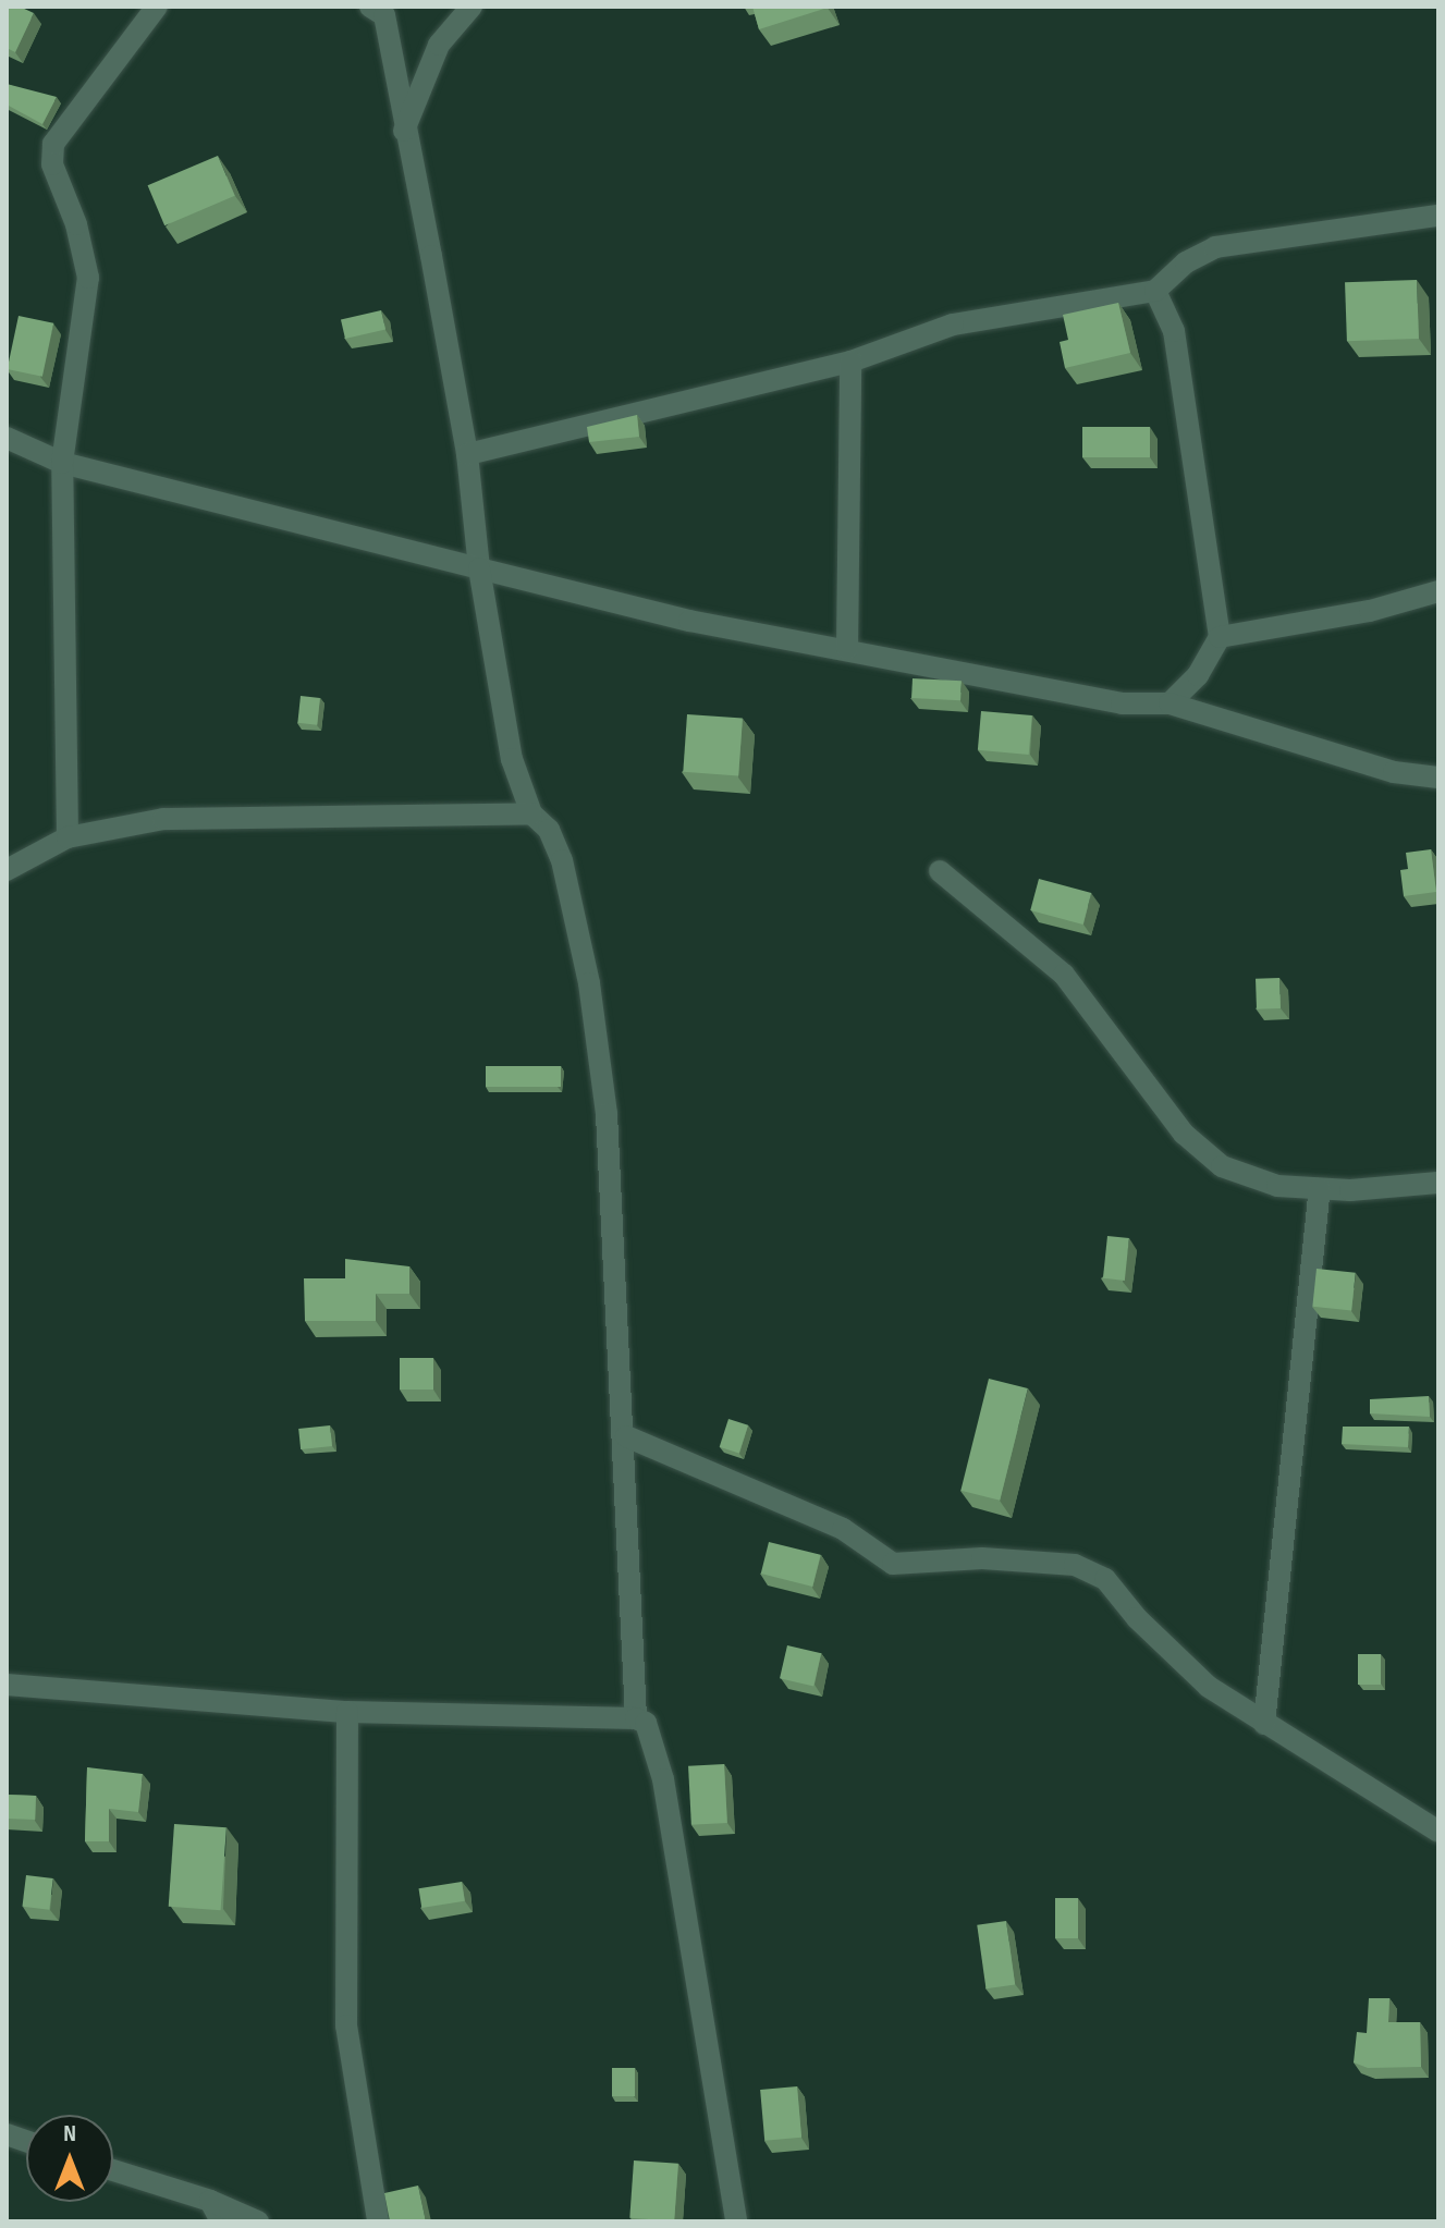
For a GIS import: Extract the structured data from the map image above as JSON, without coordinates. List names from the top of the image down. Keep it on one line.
{"north":"top"}
